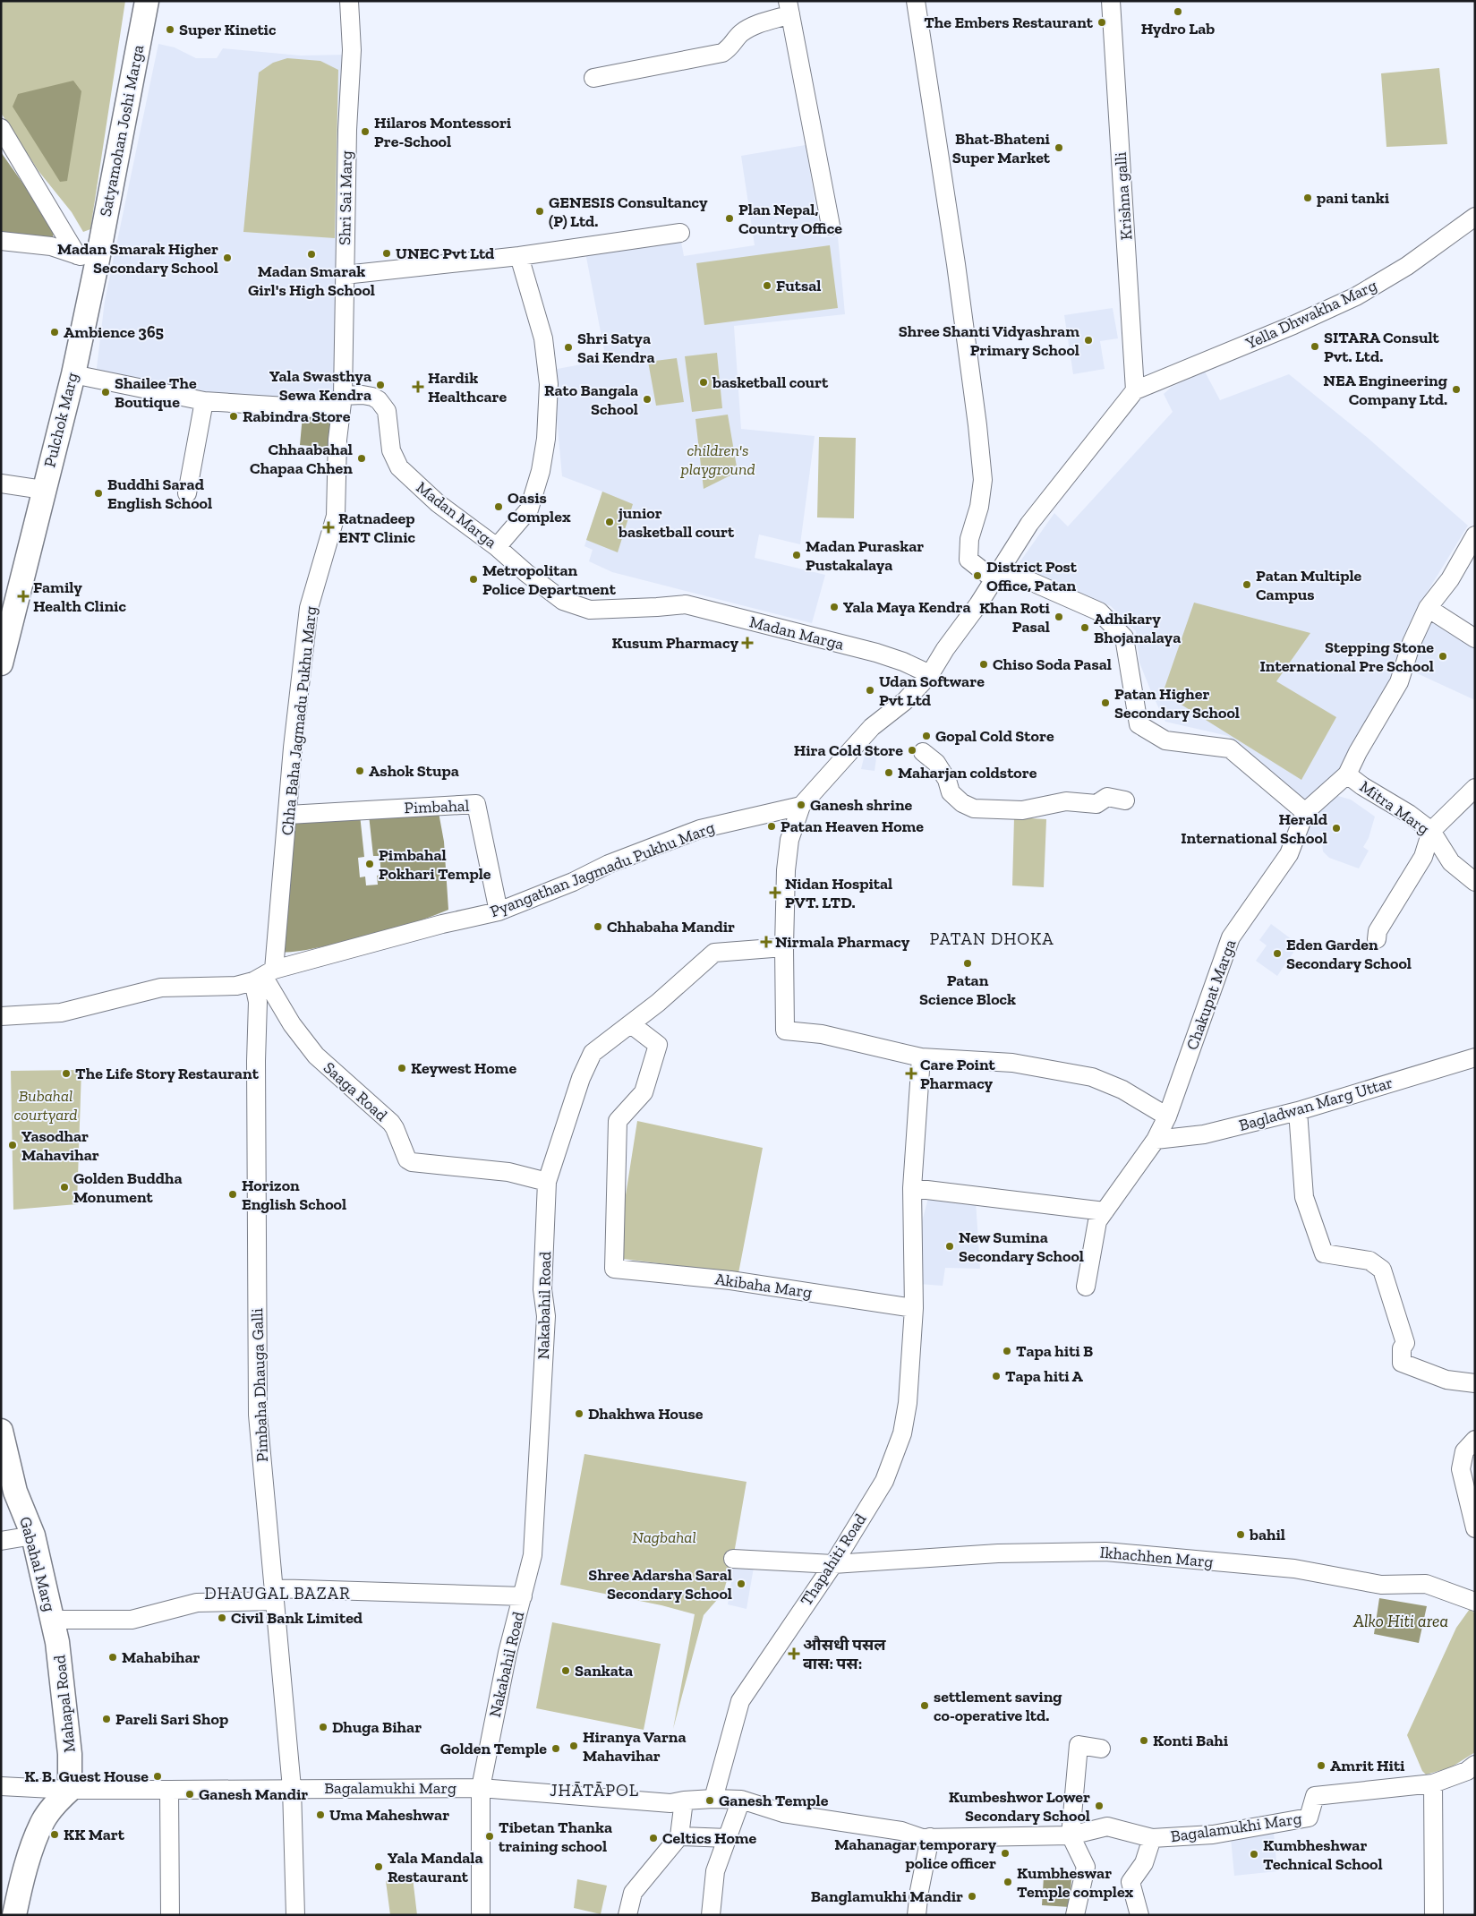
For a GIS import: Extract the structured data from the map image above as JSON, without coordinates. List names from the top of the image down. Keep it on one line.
{"streets":{"main road":["Satyamohan Joshi Marga","Pulchok Marg","Gabahal Marg","Mahapal Road"],"street":["Krishna galli","Shri Sai Marg","Yella Dhwakha Marg","Madan Marga","Chha Baha Jagmadu Pukhu Marg","Pimbahal","Mitra Marg","Pyangathan Jagmadu Pukhu Marg","Chakupat Marga","Saaga Road","Bagladwan Marg Uttar","Akibaha Marg","Nakabahil Road","Pimbaha Dhauga Galli","Ikhachhen Marg","Thapahiti Road","Bagalamukhi Marg"]},"crossings":[["Satyamohan Joshi Marga","Pulchok Marg"],["Krishna galli","Yella Dhwakha Marg"],["Shri Sai Marg","Madan Marga"],["Shri Sai Marg","Chha Baha Jagmadu Pukhu Marg"],["Madan Marga","Chha Baha Jagmadu Pukhu Marg"],["Chha Baha Jagmadu Pukhu Marg","Pimbahal"],["Chha Baha Jagmadu Pukhu Marg","Pyangathan Jagmadu Pukhu Marg"],["Chha Baha Jagmadu Pukhu Marg","Saaga Road"],["Chha Baha Jagmadu Pukhu Marg","Pimbaha Dhauga Galli"],["Pimbahal","Pyangathan Jagmadu Pukhu Marg"],["Mitra Marg","Chakupat Marga"],["Pyangathan Jagmadu Pukhu Marg","Saaga Road"],["Pyangathan Jagmadu Pukhu Marg","Pimbaha Dhauga Galli"],["Chakupat Marga","Bagladwan Marg Uttar"],["Saaga Road","Nakabahil Road"],["Saaga Road","Pimbaha Dhauga Galli"],["Akibaha Marg","Nakabahil Road"],["Akibaha Marg","Thapahiti Road"],["Nakabahil Road","Bagalamukhi Marg"],["Pimbaha Dhauga Galli","Bagalamukhi Marg"],["Ikhachhen Marg","Thapahiti Road"],["Thapahiti Road","Bagalamukhi Marg"],["Gabahal Marg","Mahapal Road"],["Mahapal Road","Bagalamukhi Marg"]],"districts":["PATAN DHOKA","DHAUGAL BAZAR","JHĀTĀPOL"],"water":["Alko Hiti area"],"parks":["children's playground","Bubahal courtyard","Nagbahal"],"places":{"other":["Hydro Lab","The Embers Restaurant","Super Kinetic","Hilaros Montessori Pre-School","Bhat-Bhateni Super Market","pani tanki","GENESIS Consultancy (P) Ltd.","Plan Nepal, Country Office","UNEC Pvt Ltd","Madan Smarak Girl's High School","Madan Smarak Higher Secondary School","Futsal","Ambience 365","Shree Shanti Vidyashram Primary School","SITARA Consult Pvt. Ltd.","Shri Satya Sai Kendra","basketball court","Yala Swasthya Sewa Kendra","NEA Engineering Company Ltd.","Shailee The Boutique","Rato Bangala School","Rabindra Store","Chhaabahal Chapaa Chhen","Buddhi Sarad English School","Oasis Complex","junior basketball court","Madan Puraskar Pustakalaya","District Post Office, Patan","Metropolitan Police Department","Patan Multiple Campus","Yala Maya Kendra","Khan Roti Pasal","Adhikary Bhojanalaya","Stepping Stone International Pre School","Chiso Soda Pasal","Udan Software Pvt Ltd","Patan Higher Secondary School","Gopal Cold Store","Hira Cold Store","Ashok Stupa","Maharjan coldstore","Ganesh shrine","Patan Heaven Home","Herald International School","Pimbahal Pokhari Temple","Chhabaha Mandir","Eden Garden Secondary School","Patan Science Block","Keywest Home","The Life Story Restaurant","Yasodhar Mahavihar","Golden Buddha Monument","Horizon English School","New Sumina Secondary School","Tapa hiti B","Tapa hiti A","Dhakhwa House","bahil","Shree Adarsha Saral Secondary School","Civil Bank Limited","Mahabihar","Sankata","settlement saving co-operative ltd.","Pareli Sari Shop","Dhuga Bihar","Konti Bahi","Hiranya Varna Mahavihar","Golden Temple","Amrit Hiti","K. B. Guest House","Ganesh Mandir","Ganesh Temple","Kumbeshwor Lower Secondary School","Uma Maheshwar","KK Mart","Tibetan Thanka training school","Celtics Home","Mahanagar temporary police officer","Kumbheshwar Technical School","Yala Mandala Restaurant","Kumbheswar Temple complex","Banglamukhi Mandir"],"health":["Hardik Healthcare","Ratnadeep ENT Clinic","Family Health Clinic","Kusum Pharmacy","Nidan Hospital PVT. LTD.","Nirmala Pharmacy","Care Point Pharmacy","औसधी पसल वास: पस:"]}}
